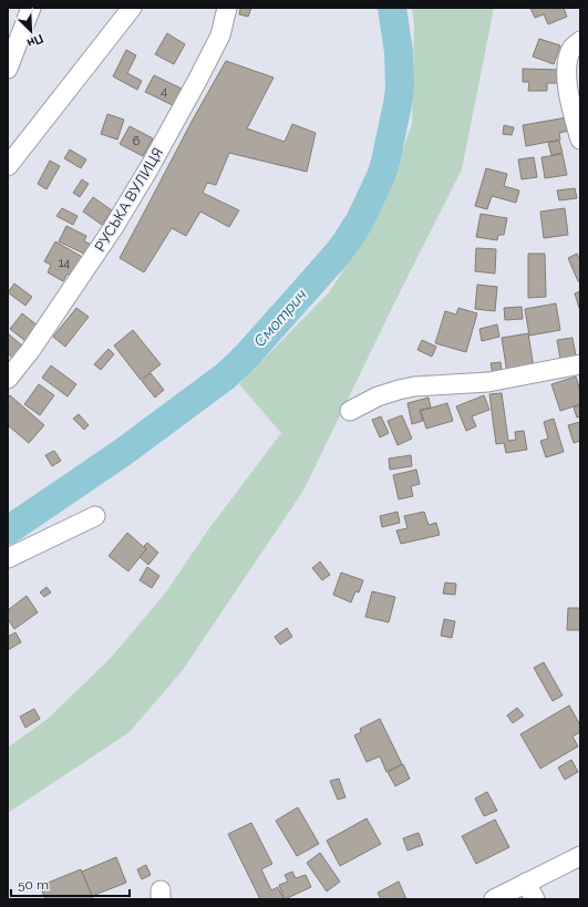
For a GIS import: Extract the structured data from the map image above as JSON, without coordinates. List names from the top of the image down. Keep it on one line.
{"streets":{"street":["РУСЬКА ВУЛИЦЯ"]},"water":["Смотрич"],"house_numbers":["4","6","14"],"scale_bar":"50 m","north":"bottom right"}
